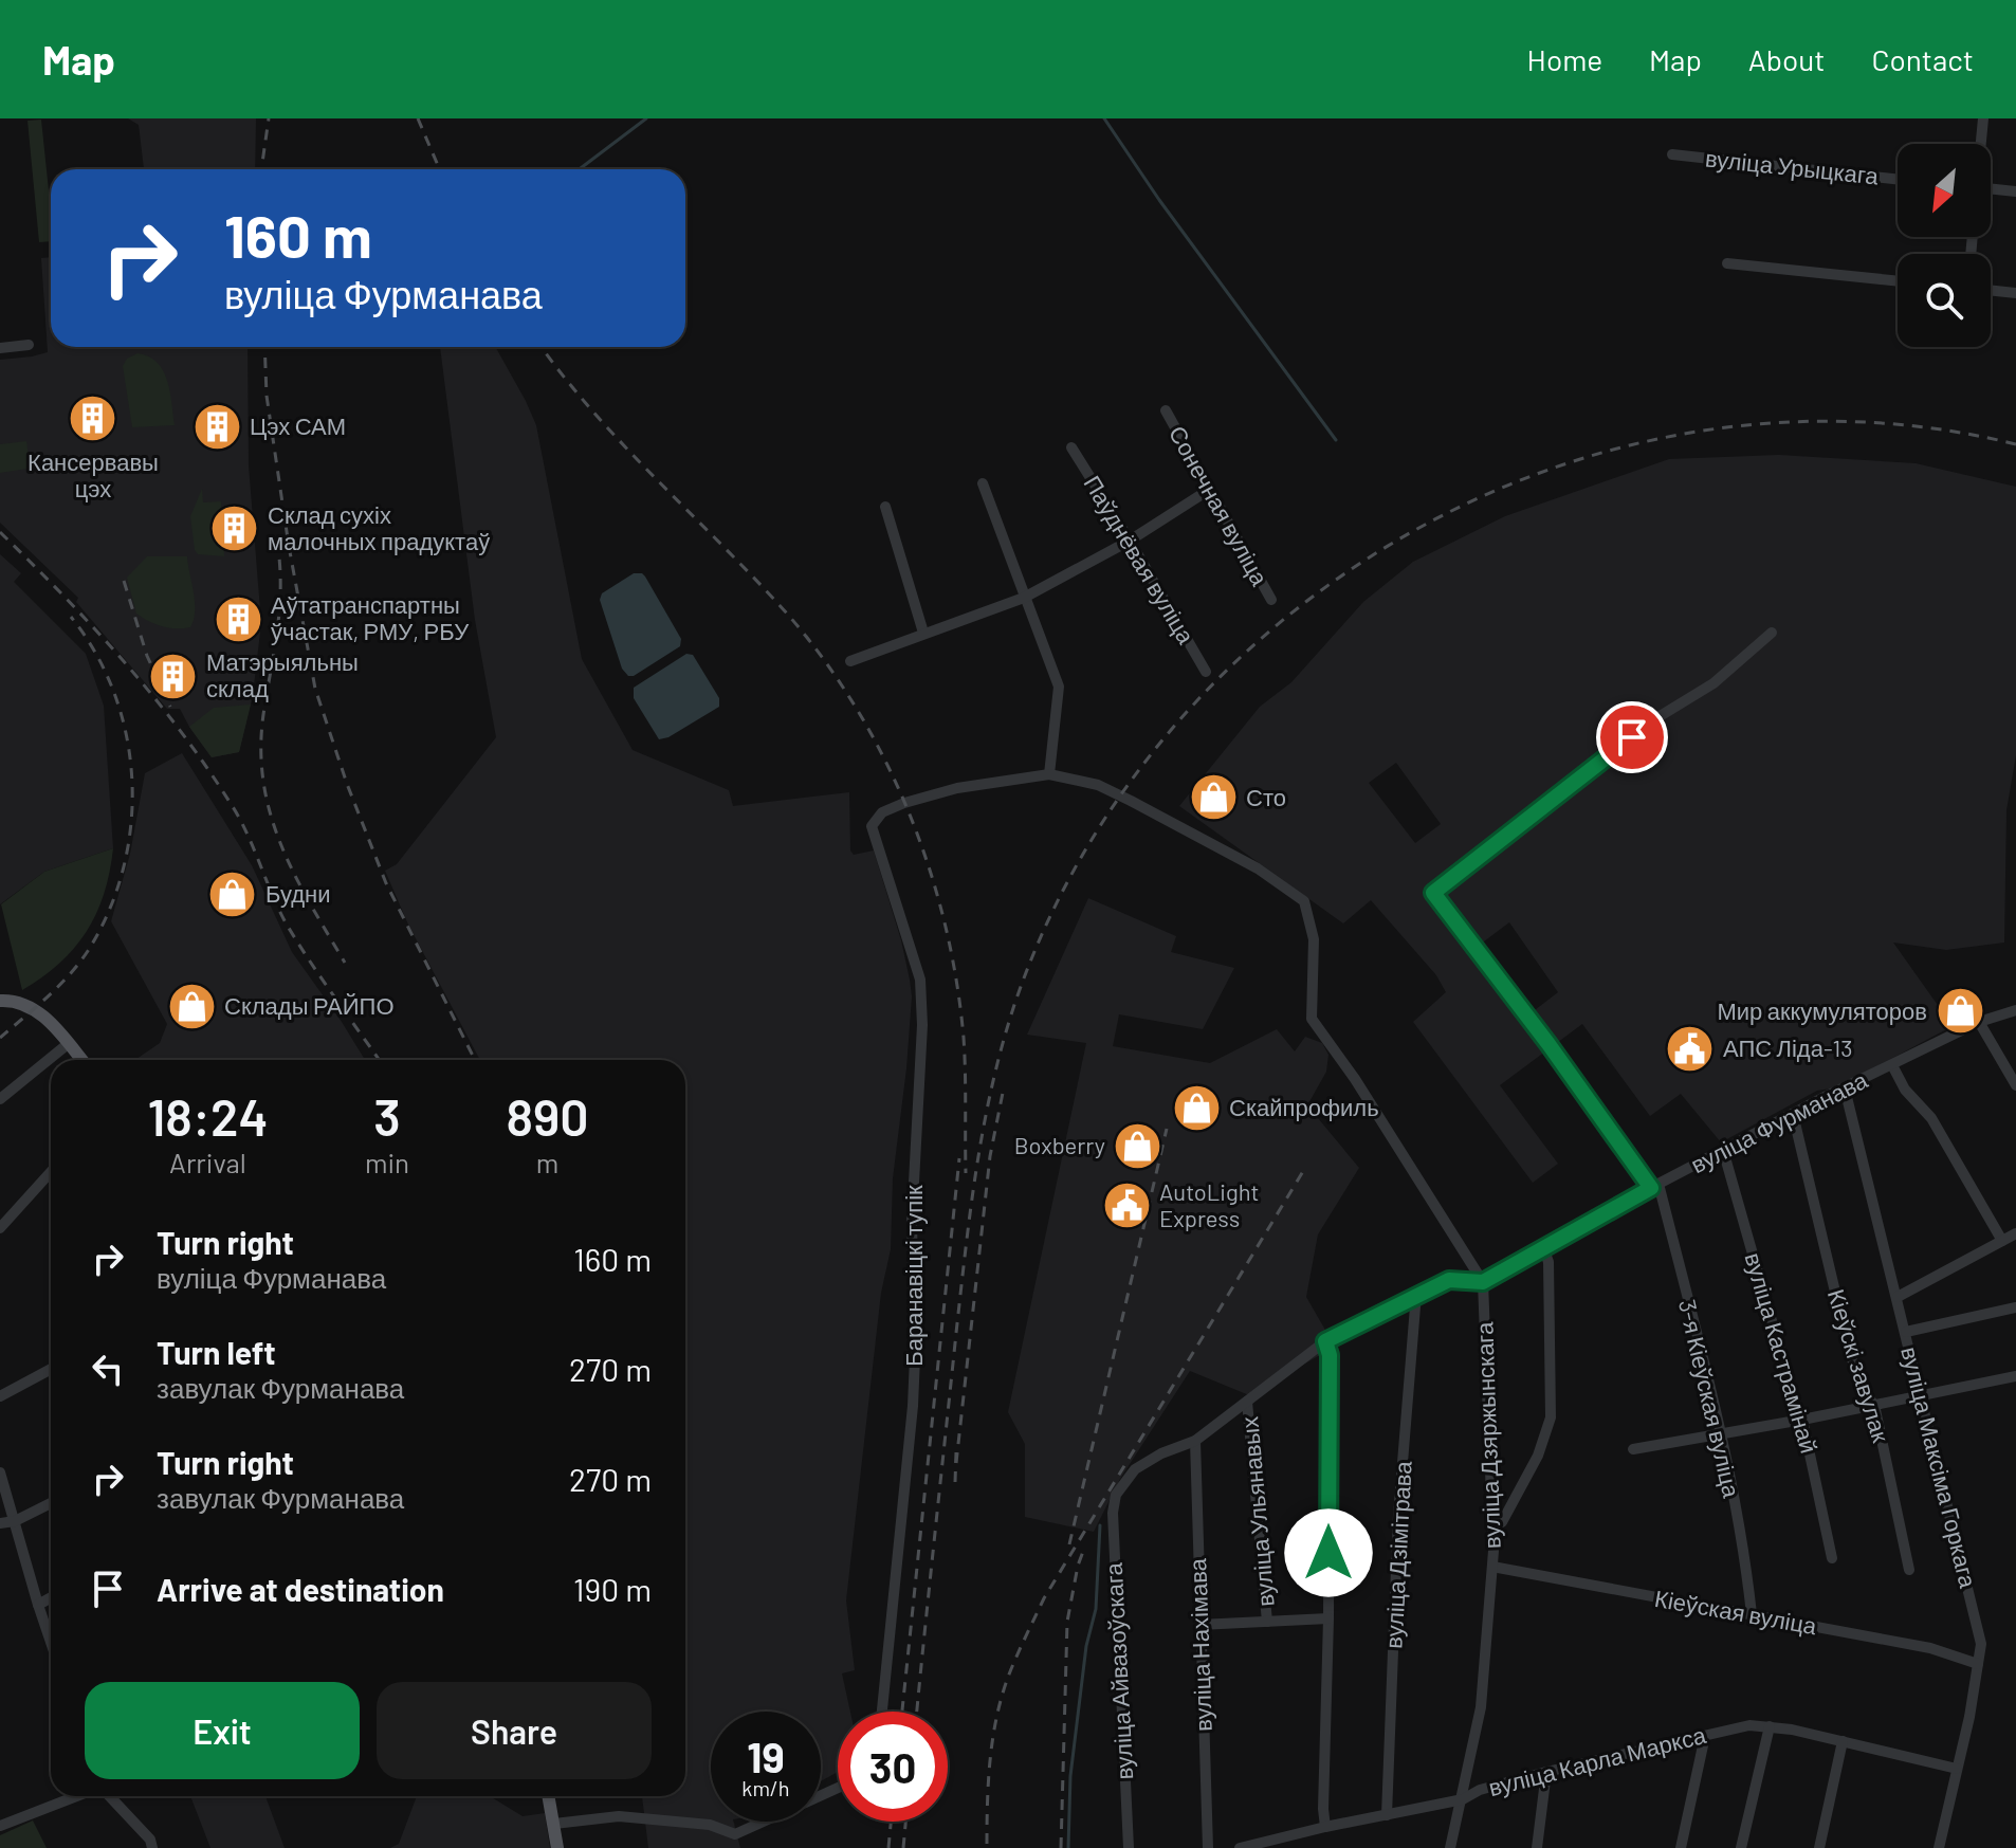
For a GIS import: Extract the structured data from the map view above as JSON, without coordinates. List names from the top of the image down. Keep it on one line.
{"streets":{"street":["вуліца Урыцкага","Сонечная вуліца","Паўднёвая вуліца","вуліца Фурманава","Баранавіцкі тупік","вуліца Кастрамінай","Кіеўскі завулак","3-я Кіеўская вуліца","вуліца Дзяржынскага","вуліца Максіма Горкага","вуліца Ульянавых","вуліца Дзімітрава","Кіеўская вуліца","вуліца Нахімава","вуліца Айвазоўскага","вуліца Карла Маркса"]},"crossings":[["вуліца Фурманава","вуліца Кастрамінай"],["вуліца Фурманава","Кіеўскі завулак"],["вуліца Фурманава","3-я Кіеўская вуліца"],["вуліца Фурманава","вуліца Дзяржынскага"],["вуліца Фурманава","вуліца Максіма Горкага"],["вуліца Фурманава","вуліца Ульянавых"],["вуліца Фурманава","вуліца Дзімітрава"],["вуліца Фурманава","вуліца Нахімава"],["вуліца Фурманава","вуліца Айвазоўскага"],["Баранавіцкі тупік","вуліца Дзяржынскага"],["3-я Кіеўская вуліца","Кіеўская вуліца"],["вуліца Дзяржынскага","Кіеўская вуліца"],["вуліца Дзяржынскага","вуліца Карла Маркса"],["вуліца Максіма Горкага","Кіеўская вуліца"],["вуліца Максіма Горкага","вуліца Карла Маркса"],["вуліца Дзімітрава","вуліца Карла Маркса"]],"places":{"building":["Кансервавы цэх","Цэх САМ","Склад сухіх малочных прадуктаў","Аўтатранспартны ўчастак, РМУ, РБУ","Матэрыяльны склад"],"shop":["Сто","Будни","Склады РАЙПО","Мир аккумуляторов","Скайпрофиль","Boxberry"],"public building":["АПС Ліда-13","AutoLight Express"]},"north":"bottom left","page":{"header":"Map","nav":["Home","Map","About","Contact"],"turn":["160 m","вуліца Фурманава"],"eta":["18:24","Arrival","3","min","890","m"],"list":[{"name":"Turn right","note":"вуліца Фурманава","value":"160 m"},{"name":"Turn left","note":"завулак Фурманава","value":"270 m"},{"name":"Turn right","note":"завулак Фурманава","value":"270 m"},{"name":"Arrive at destination","value":"190 m"}],"buttons":["Exit","Share"],"speed":"19 km/h","limit":"30"}}
